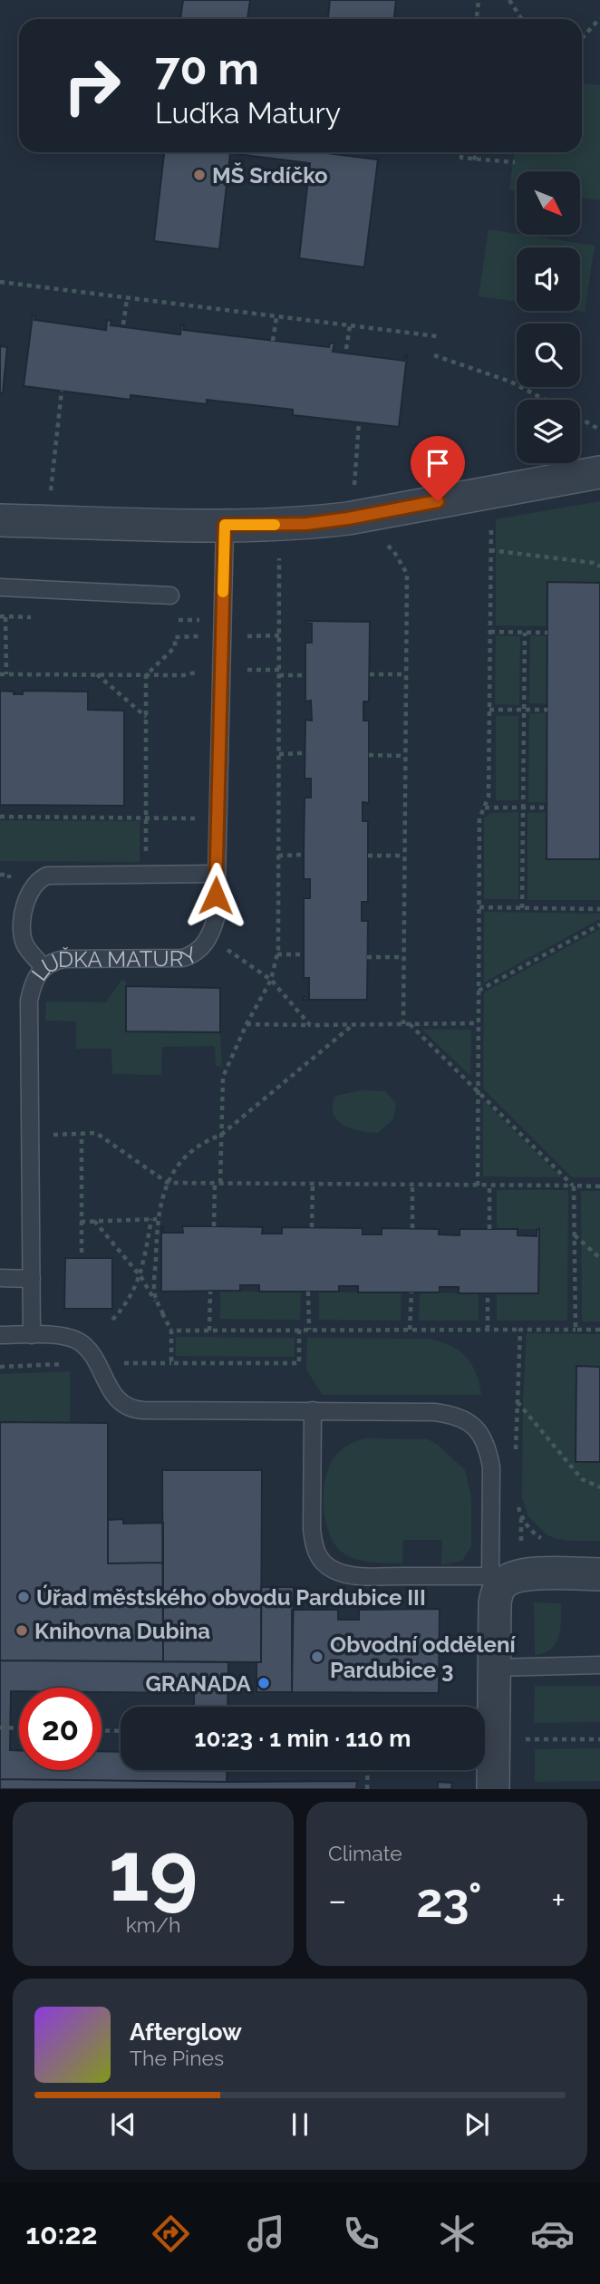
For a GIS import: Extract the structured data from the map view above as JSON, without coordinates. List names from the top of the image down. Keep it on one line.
{"streets":{"lane":["LUĎKA MATURY"]},"places":["MŠ Srdíčko","Úřad městského obvodu Pardubice III","Knihovna Dubina","Obvodní oddělení Pardubice 3","GRANADA"],"north":"bottom right","page":{"turn":["70 m","Luďka Matury"],"limit":"20","trip":"10:23 · 1 min · 110 m","tile":[["19","km/h"],"Climate"],"heat":["−","23°","+"],"song":["Afterglow","The Pines"],"tabs":"10:22"}}
